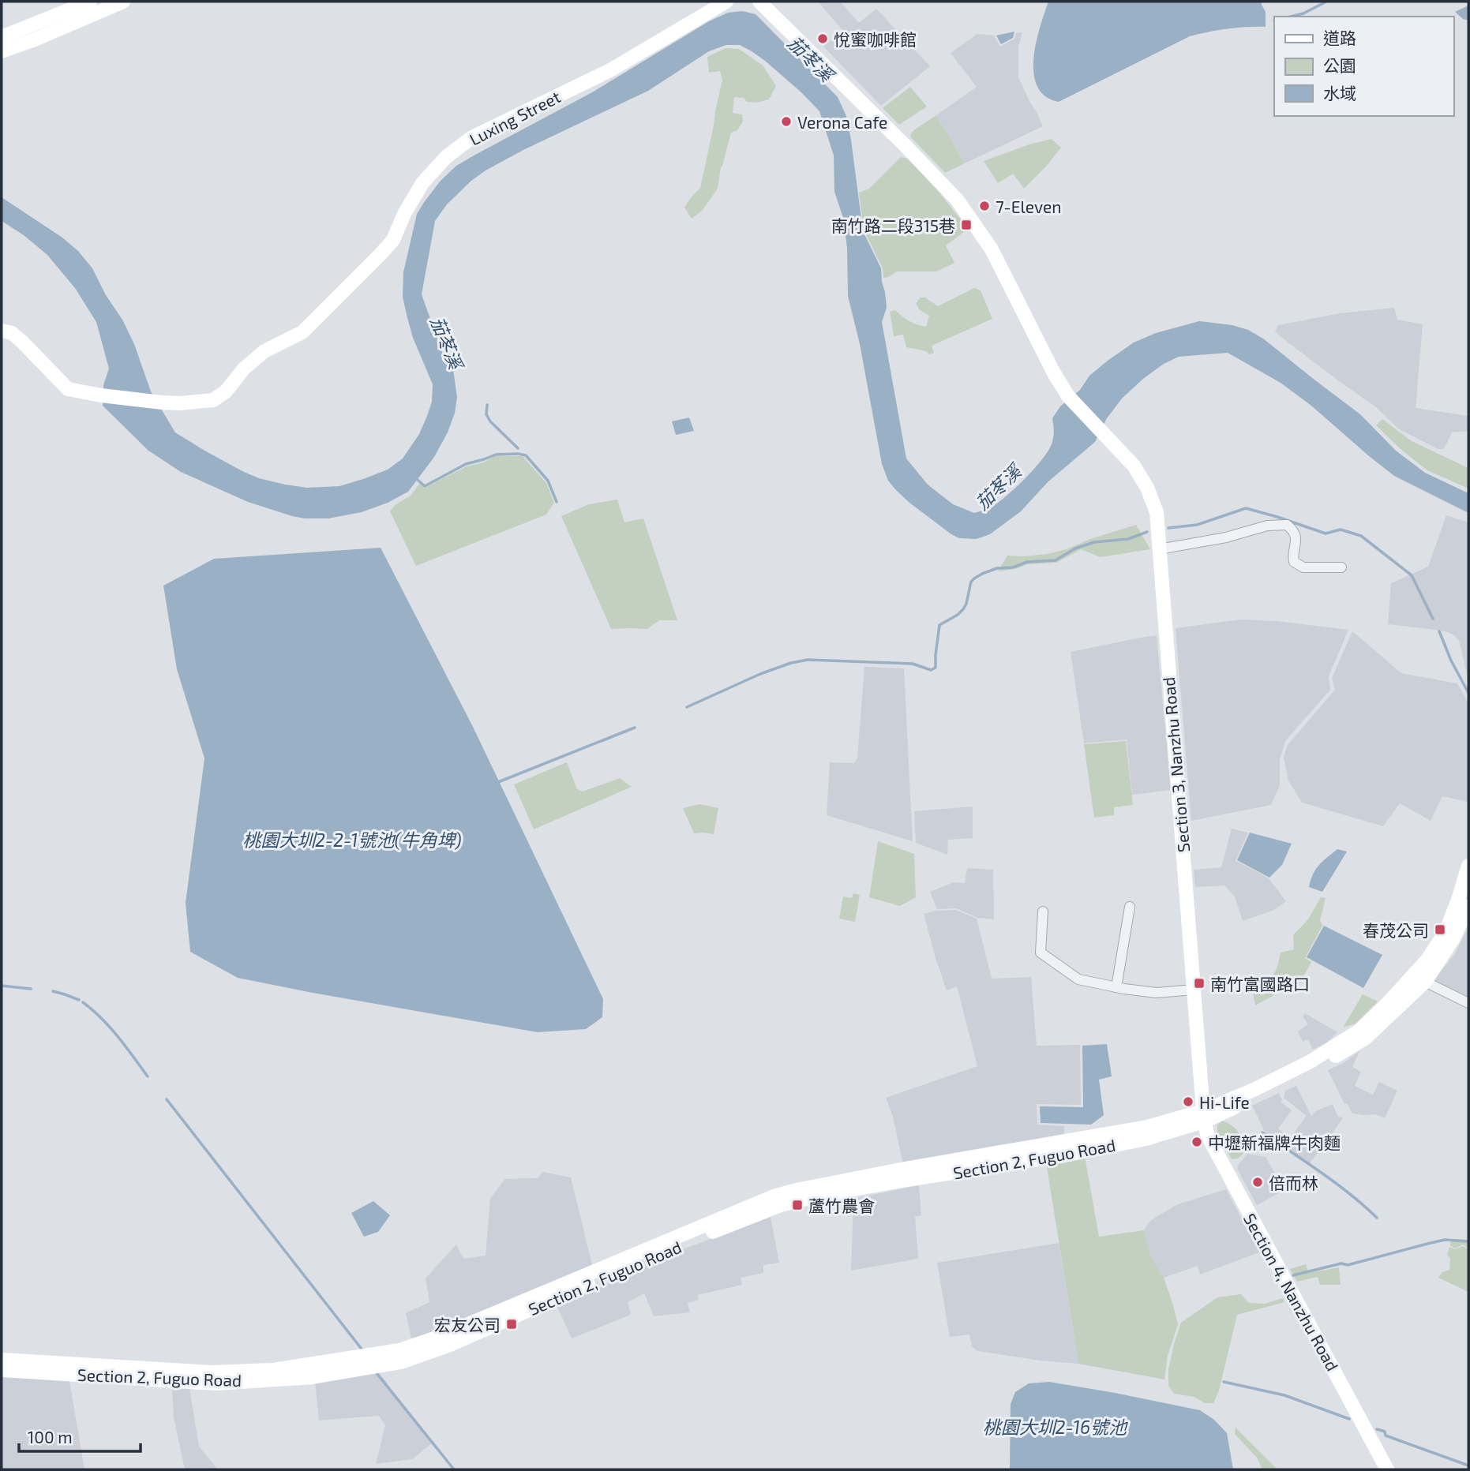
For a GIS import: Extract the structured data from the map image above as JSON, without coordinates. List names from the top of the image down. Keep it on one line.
{"streets":{"street":["Luxing Street","Section 3, Nanzhu Road","Section 2, Fuguo Road","Section 4, Nanzhu Road"]},"crossings":[["Section 3, Nanzhu Road","Section 2, Fuguo Road"],["Section 3, Nanzhu Road","Section 4, Nanzhu Road"],["Section 2, Fuguo Road","Section 4, Nanzhu Road"]],"water":["茄苳溪","桃園大圳2-2-1號池(牛角埤)","桃園大圳2-16號池"],"places":{"other":["悅蜜咖啡館","Verona Cafe","7-Eleven","Hi-Life","中壢新福牌牛肉麵","倍而林"],"transit":["南竹路二段315巷","春茂公司","南竹富國路口","蘆竹農會","宏友公司"]},"legend":["道路","公園","水域"],"scale_bar":"100 m"}
